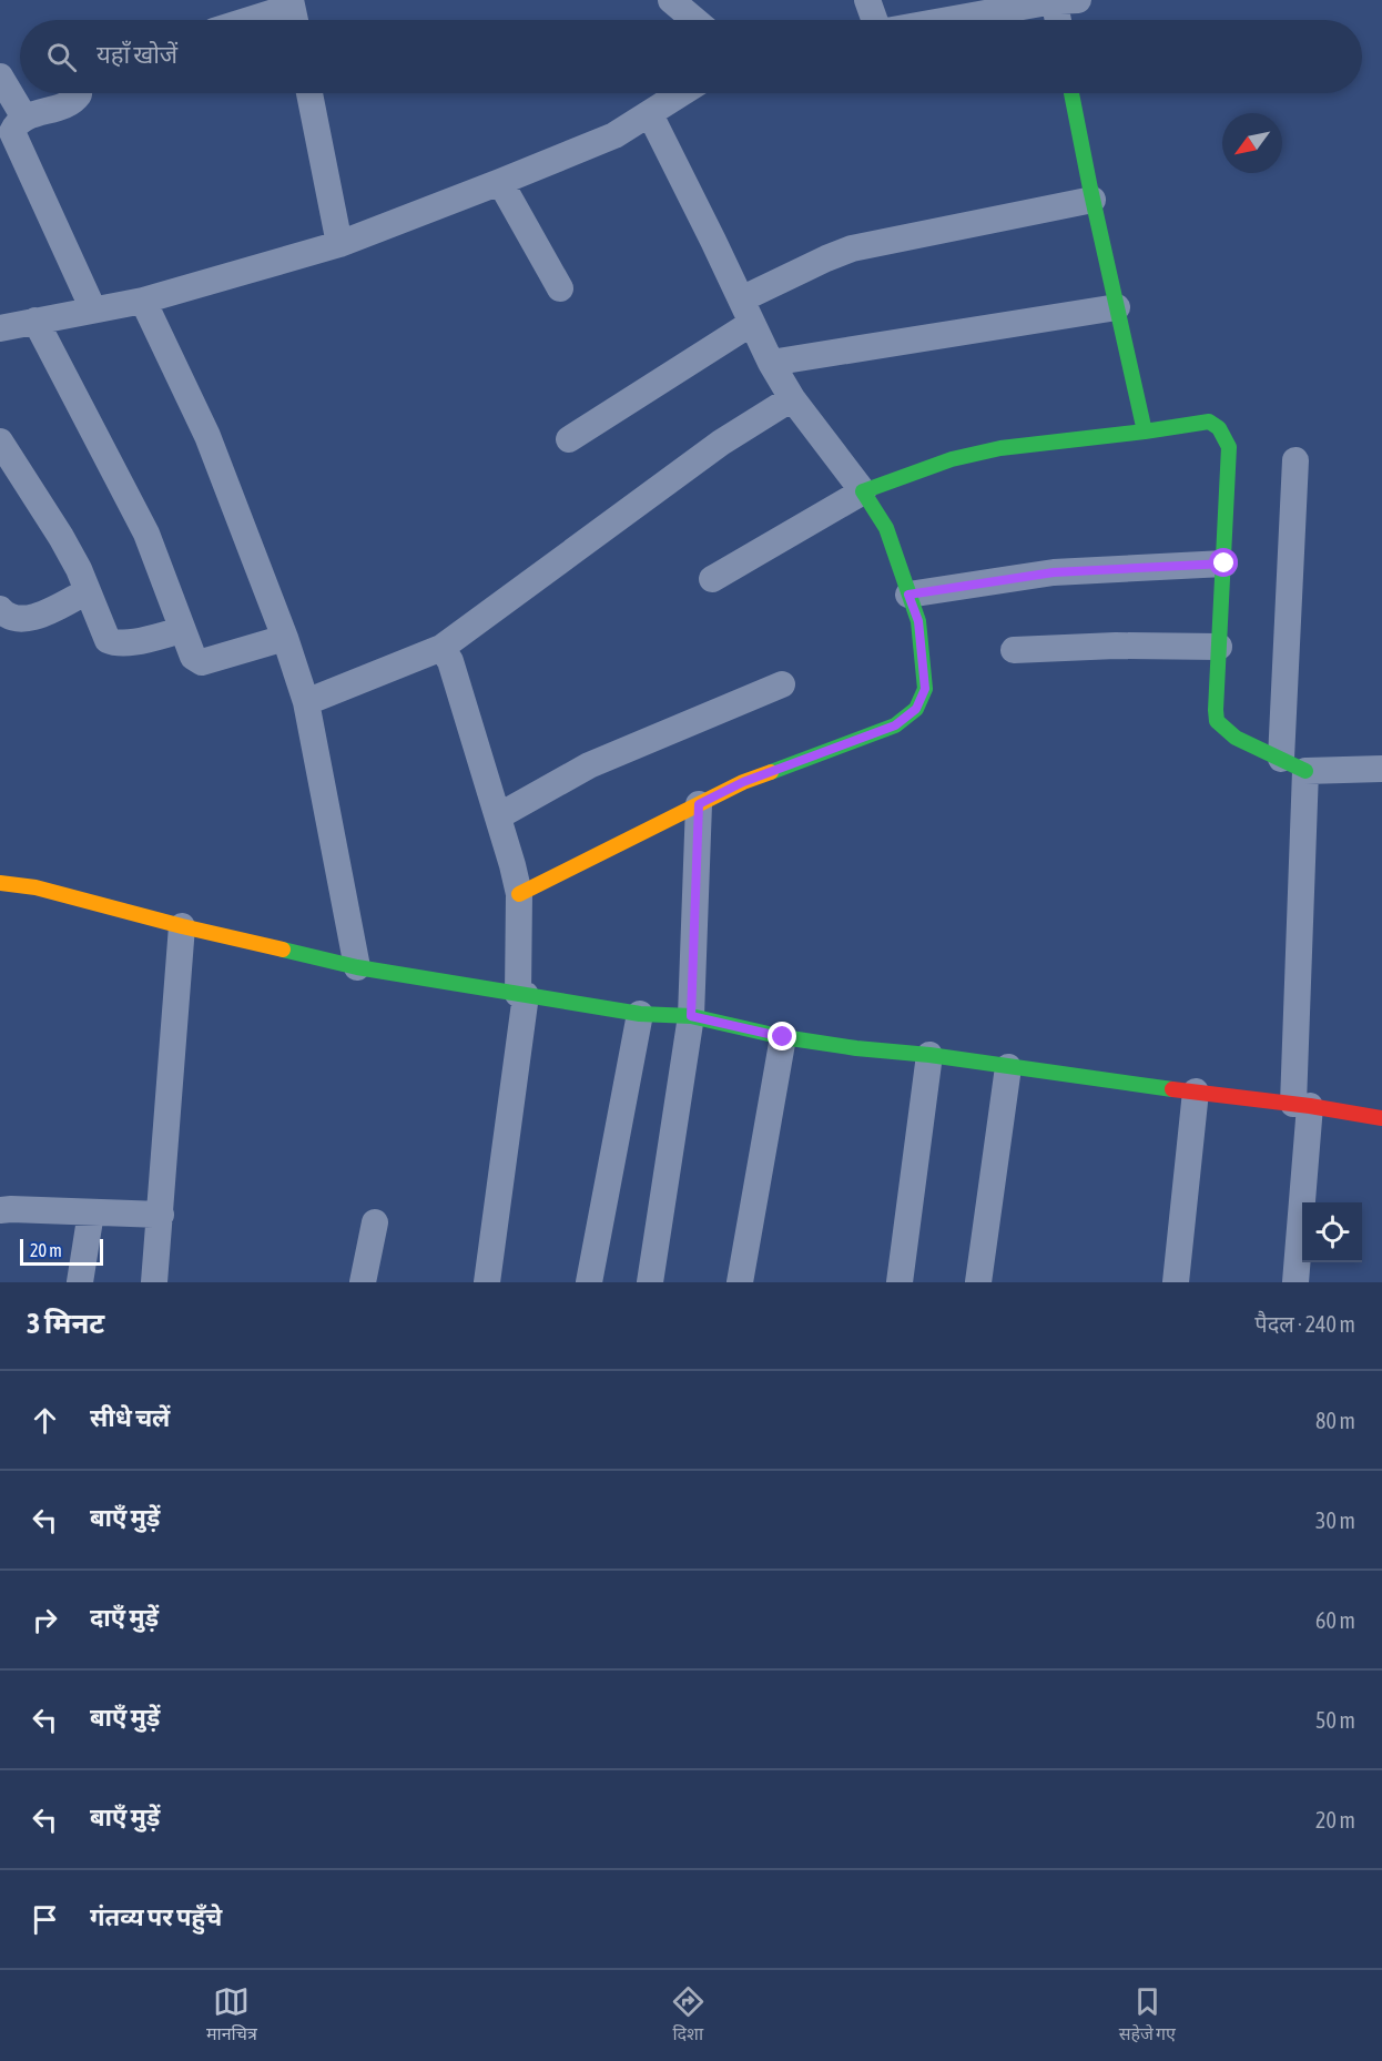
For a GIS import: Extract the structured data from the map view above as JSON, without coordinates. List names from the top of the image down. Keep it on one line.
{"scale_bar":"20 m","north":"bottom left","page":{"search":"यहाँ खोजें","scale":"20 m","heading":["3 मिनट","पैदल · 240 m"],"list":[["सीधे चलें","80 m"],["बाएँ मुड़ें","30 m"],["दाएँ मुड़ें","60 m"],["बाएँ मुड़ें","50 m"],["बाएँ मुड़ें","20 m"],"गंतव्य पर पहुँचे"],"nav":["मानचित्र","दिशा","सहेजे गए"]}}
